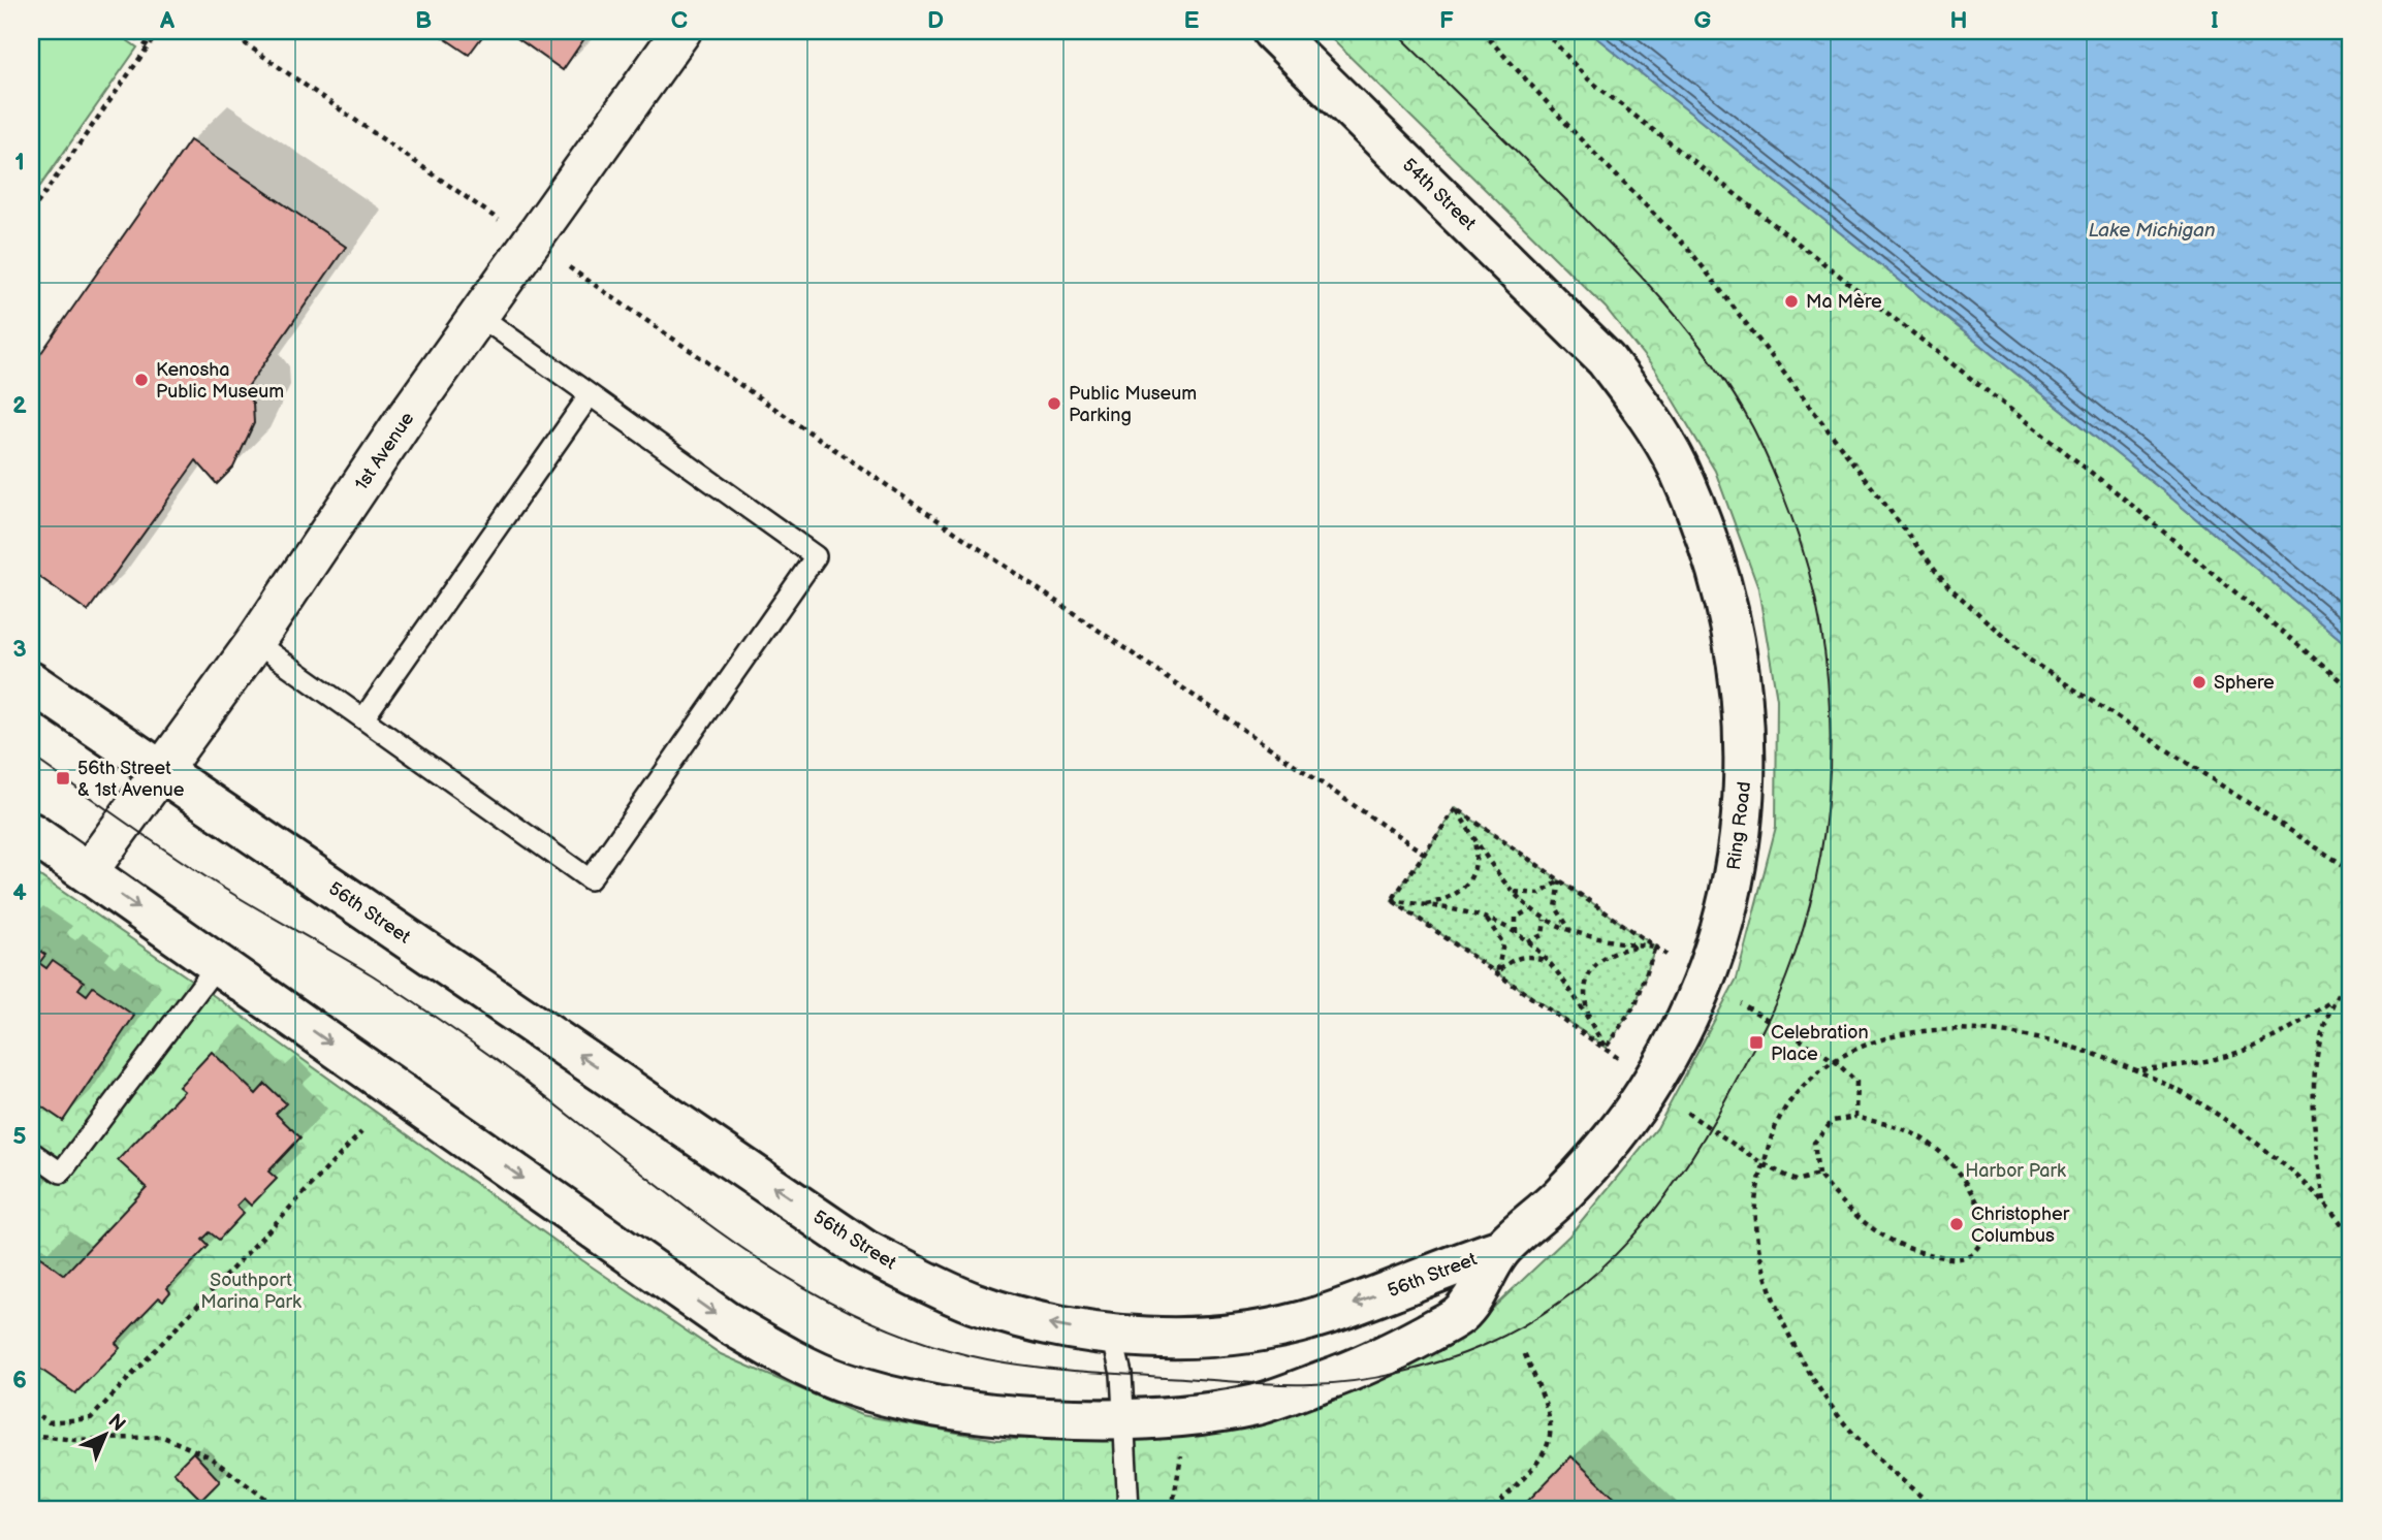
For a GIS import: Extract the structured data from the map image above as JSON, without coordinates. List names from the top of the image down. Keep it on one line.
{"streets":{"street":["54th Street","1st Avenue","Ring Road","56th Street"]},"crossings":[["54th Street","Ring Road"],["1st Avenue","56th Street"],["Ring Road","56th Street"]],"water":["Lake Michigan"],"parks":["Harbor Park","Southport Marina Park"],"places":{"other":["Ma Mère","Kenosha Public Museum","Public Museum Parking","Sphere","Christopher Columbus"],"transit":["56th Street & 1st Avenue","Celebration Place"]},"north":"top right","grid":{"columns":["A","B","C","D","E","F","G","H","I"],"rows":["1","2","3","4","5","6"]}}
